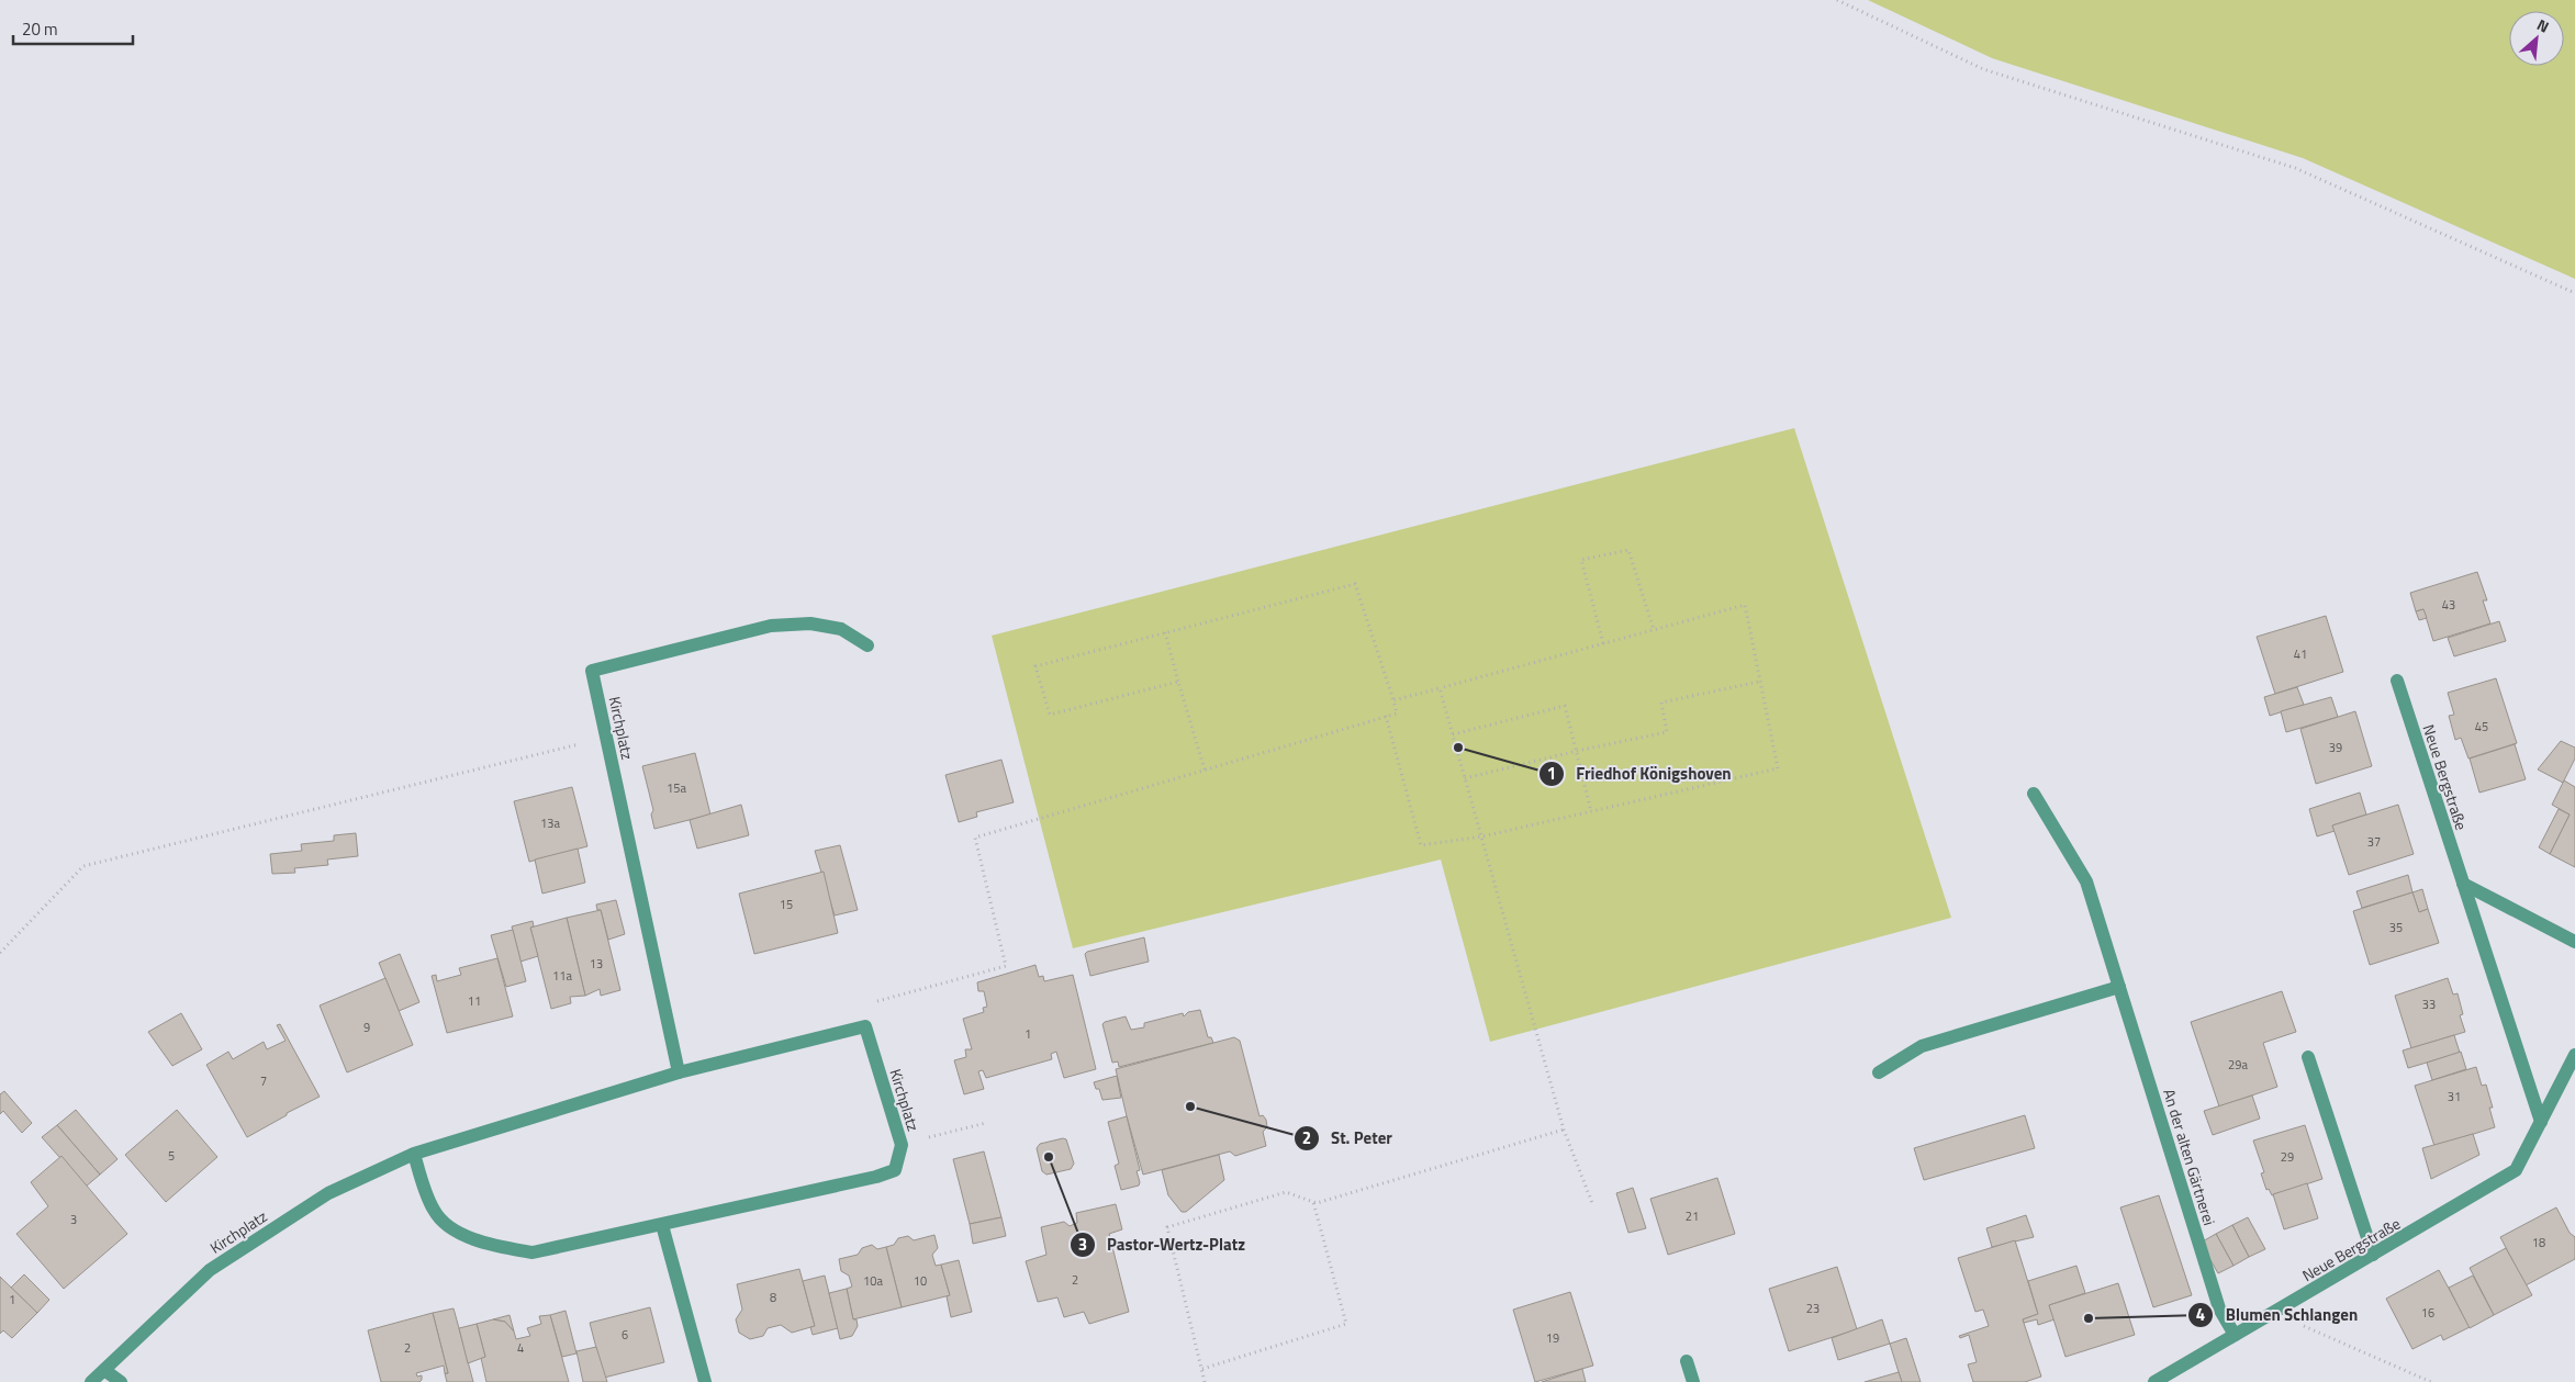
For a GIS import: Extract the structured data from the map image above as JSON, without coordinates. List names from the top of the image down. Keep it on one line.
{"streets":{"street":["Kirchplatz","Neue Bergstraße","An der alten Gärtnerei"]},"crossings":[["Neue Bergstraße","An der alten Gärtnerei"]],"places":["Friedhof Königshoven","St. Peter","Pastor-Wertz-Platz","Blumen Schlangen"],"house_numbers":["43","41","45","39","15a","13a","37","15","35","13","11a","11","33","9","1","29a","7","31","5","29","21","3","18","2","10a","10","8","1","23","16","6","19","2","4"],"scale_bar":"20 m","north":"top right"}
